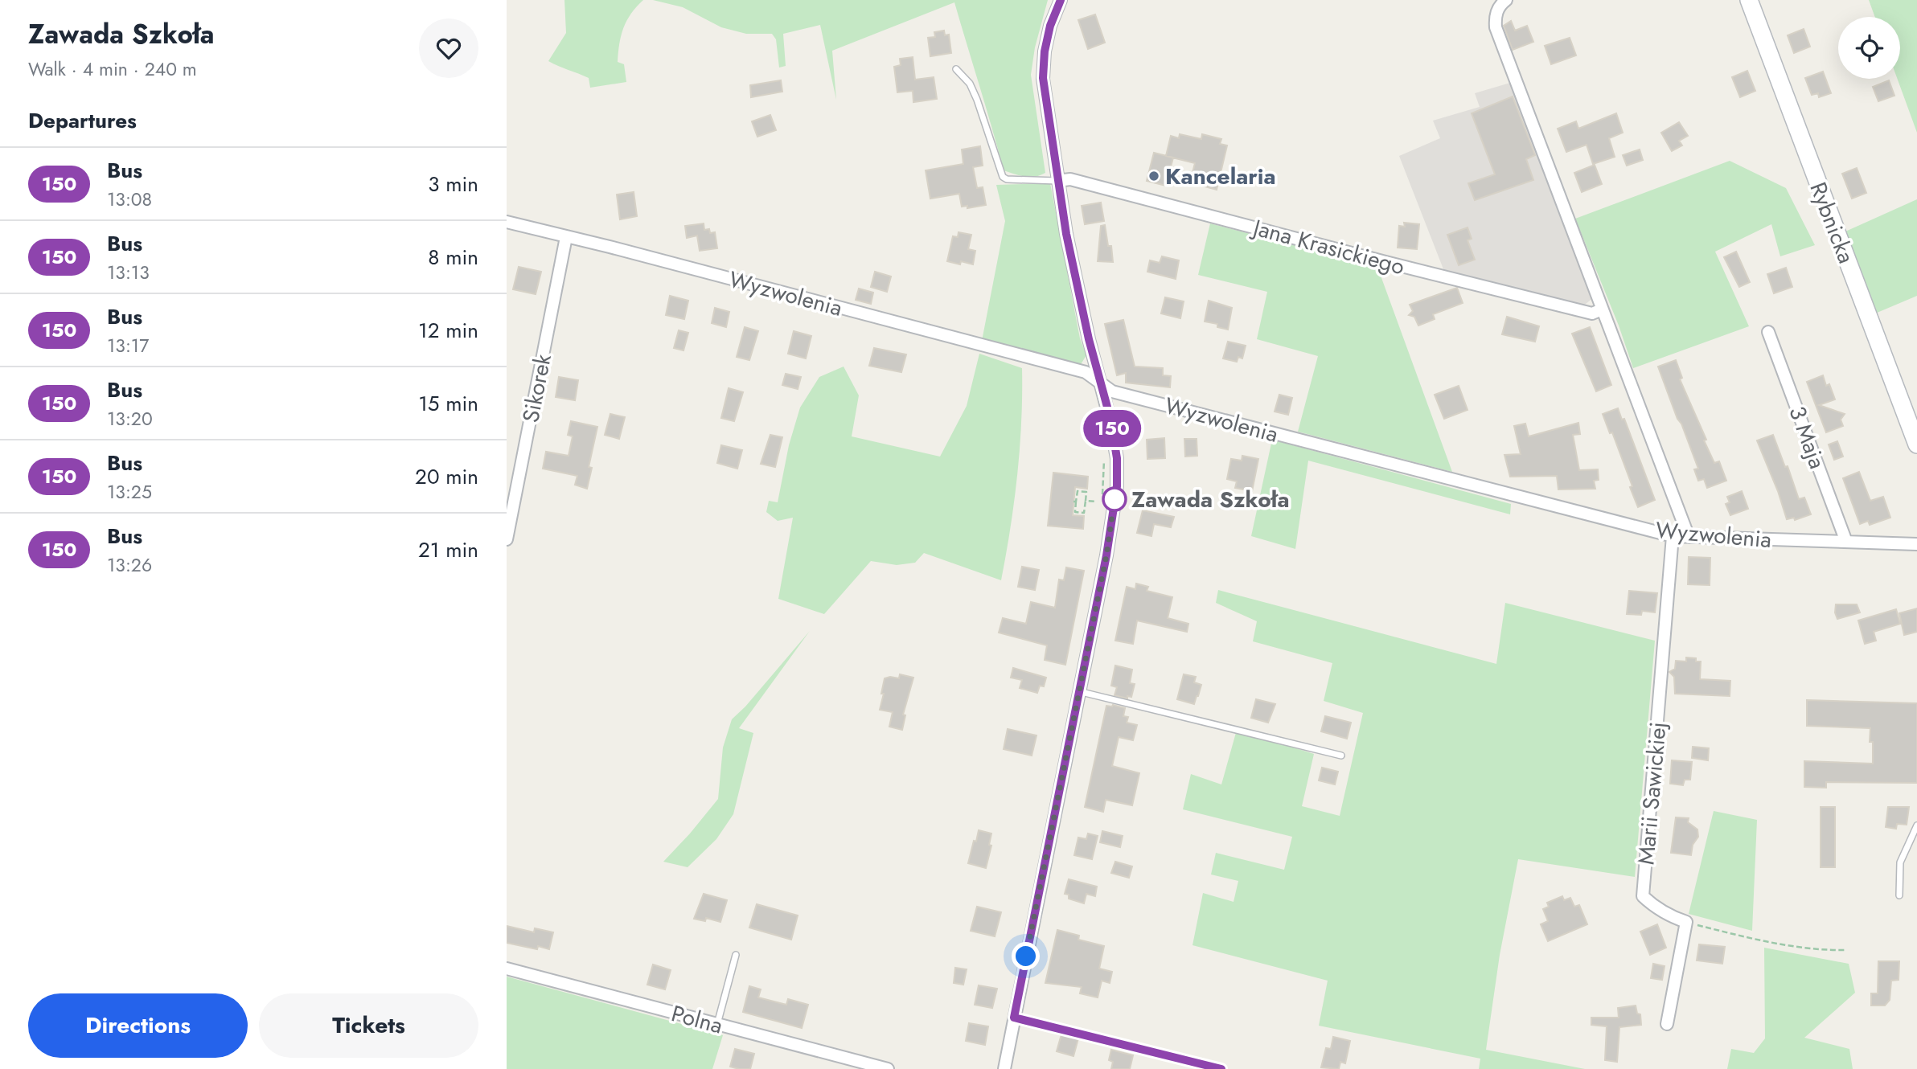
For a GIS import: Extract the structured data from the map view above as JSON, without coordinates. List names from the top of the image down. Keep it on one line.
{"streets":{"main road":["Rybnicka"],"street":["Jana Krasickiego","Wyzwolenia","Sikorek","3 Maja","Marii Sawickiej","Polna"]},"crossings":[["Wyzwolenia","Sikorek"],["Wyzwolenia","3 Maja"],["Wyzwolenia","Marii Sawickiej"]],"places":["Kancelaria","Zawada Szkoła"],"lines":["bus line 150"],"page":{"heading":[["Zawada Szkoła","Walk · 4 min · 240 m"],"Departures"],"on_map":"150","list":[{"mark":"150","name":"Bus","note":"13:08","value":"3 min"},{"mark":"150","name":"Bus","note":"13:13","value":"8 min"},{"mark":"150","name":"Bus","note":"13:17","value":"12 min"},{"mark":"150","name":"Bus","note":"13:20","value":"15 min"},{"mark":"150","name":"Bus","note":"13:25","value":"20 min"},{"mark":"150","name":"Bus","note":"13:26","value":"21 min"}],"buttons":["Directions","Tickets"]}}
